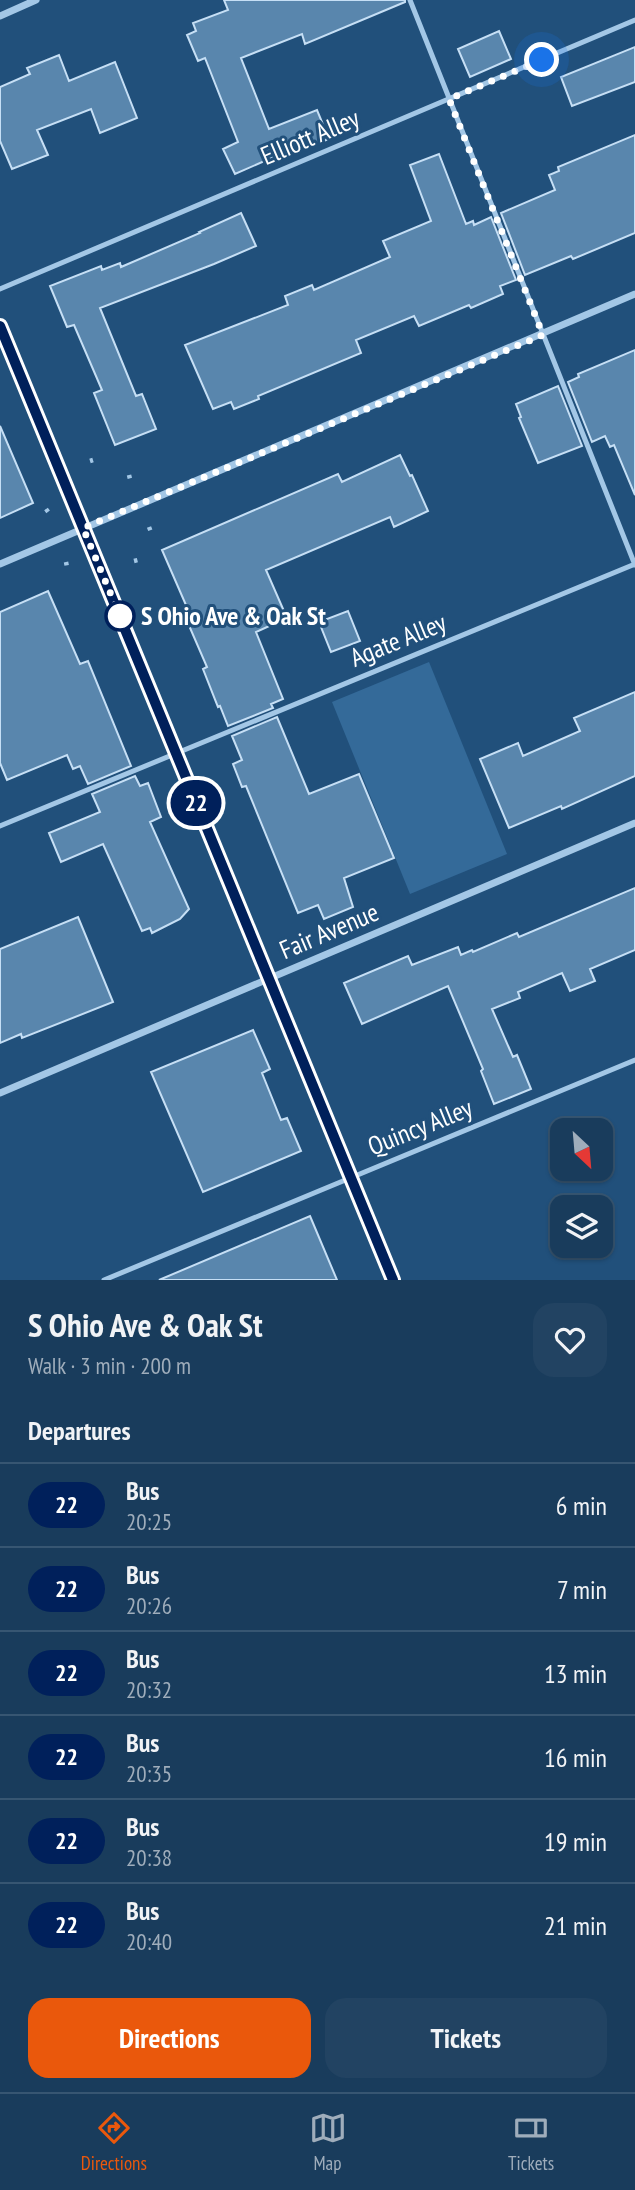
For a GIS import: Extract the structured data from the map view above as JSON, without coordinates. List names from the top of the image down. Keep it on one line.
{"streets":{"street":["Fair Avenue"],"lane":["Elliott Alley","Agate Alley","Quincy Alley"]},"places":["S Ohio Ave & Oak St"],"lines":["bus line 22"],"north":"bottom right","page":{"on_map":"22","heading":[["S Ohio Ave & Oak St","Walk · 3 min · 200 m"],"Departures"],"list":[{"mark":"22","name":"Bus","note":"20:25","value":"6 min"},{"mark":"22","name":"Bus","note":"20:26","value":"7 min"},{"mark":"22","name":"Bus","note":"20:32","value":"13 min"},{"mark":"22","name":"Bus","note":"20:35","value":"16 min"},{"mark":"22","name":"Bus","note":"20:38","value":"19 min"},{"mark":"22","name":"Bus","note":"20:40","value":"21 min"}],"buttons":["Directions","Tickets"],"tabs":["Directions","Map","Tickets"]}}
